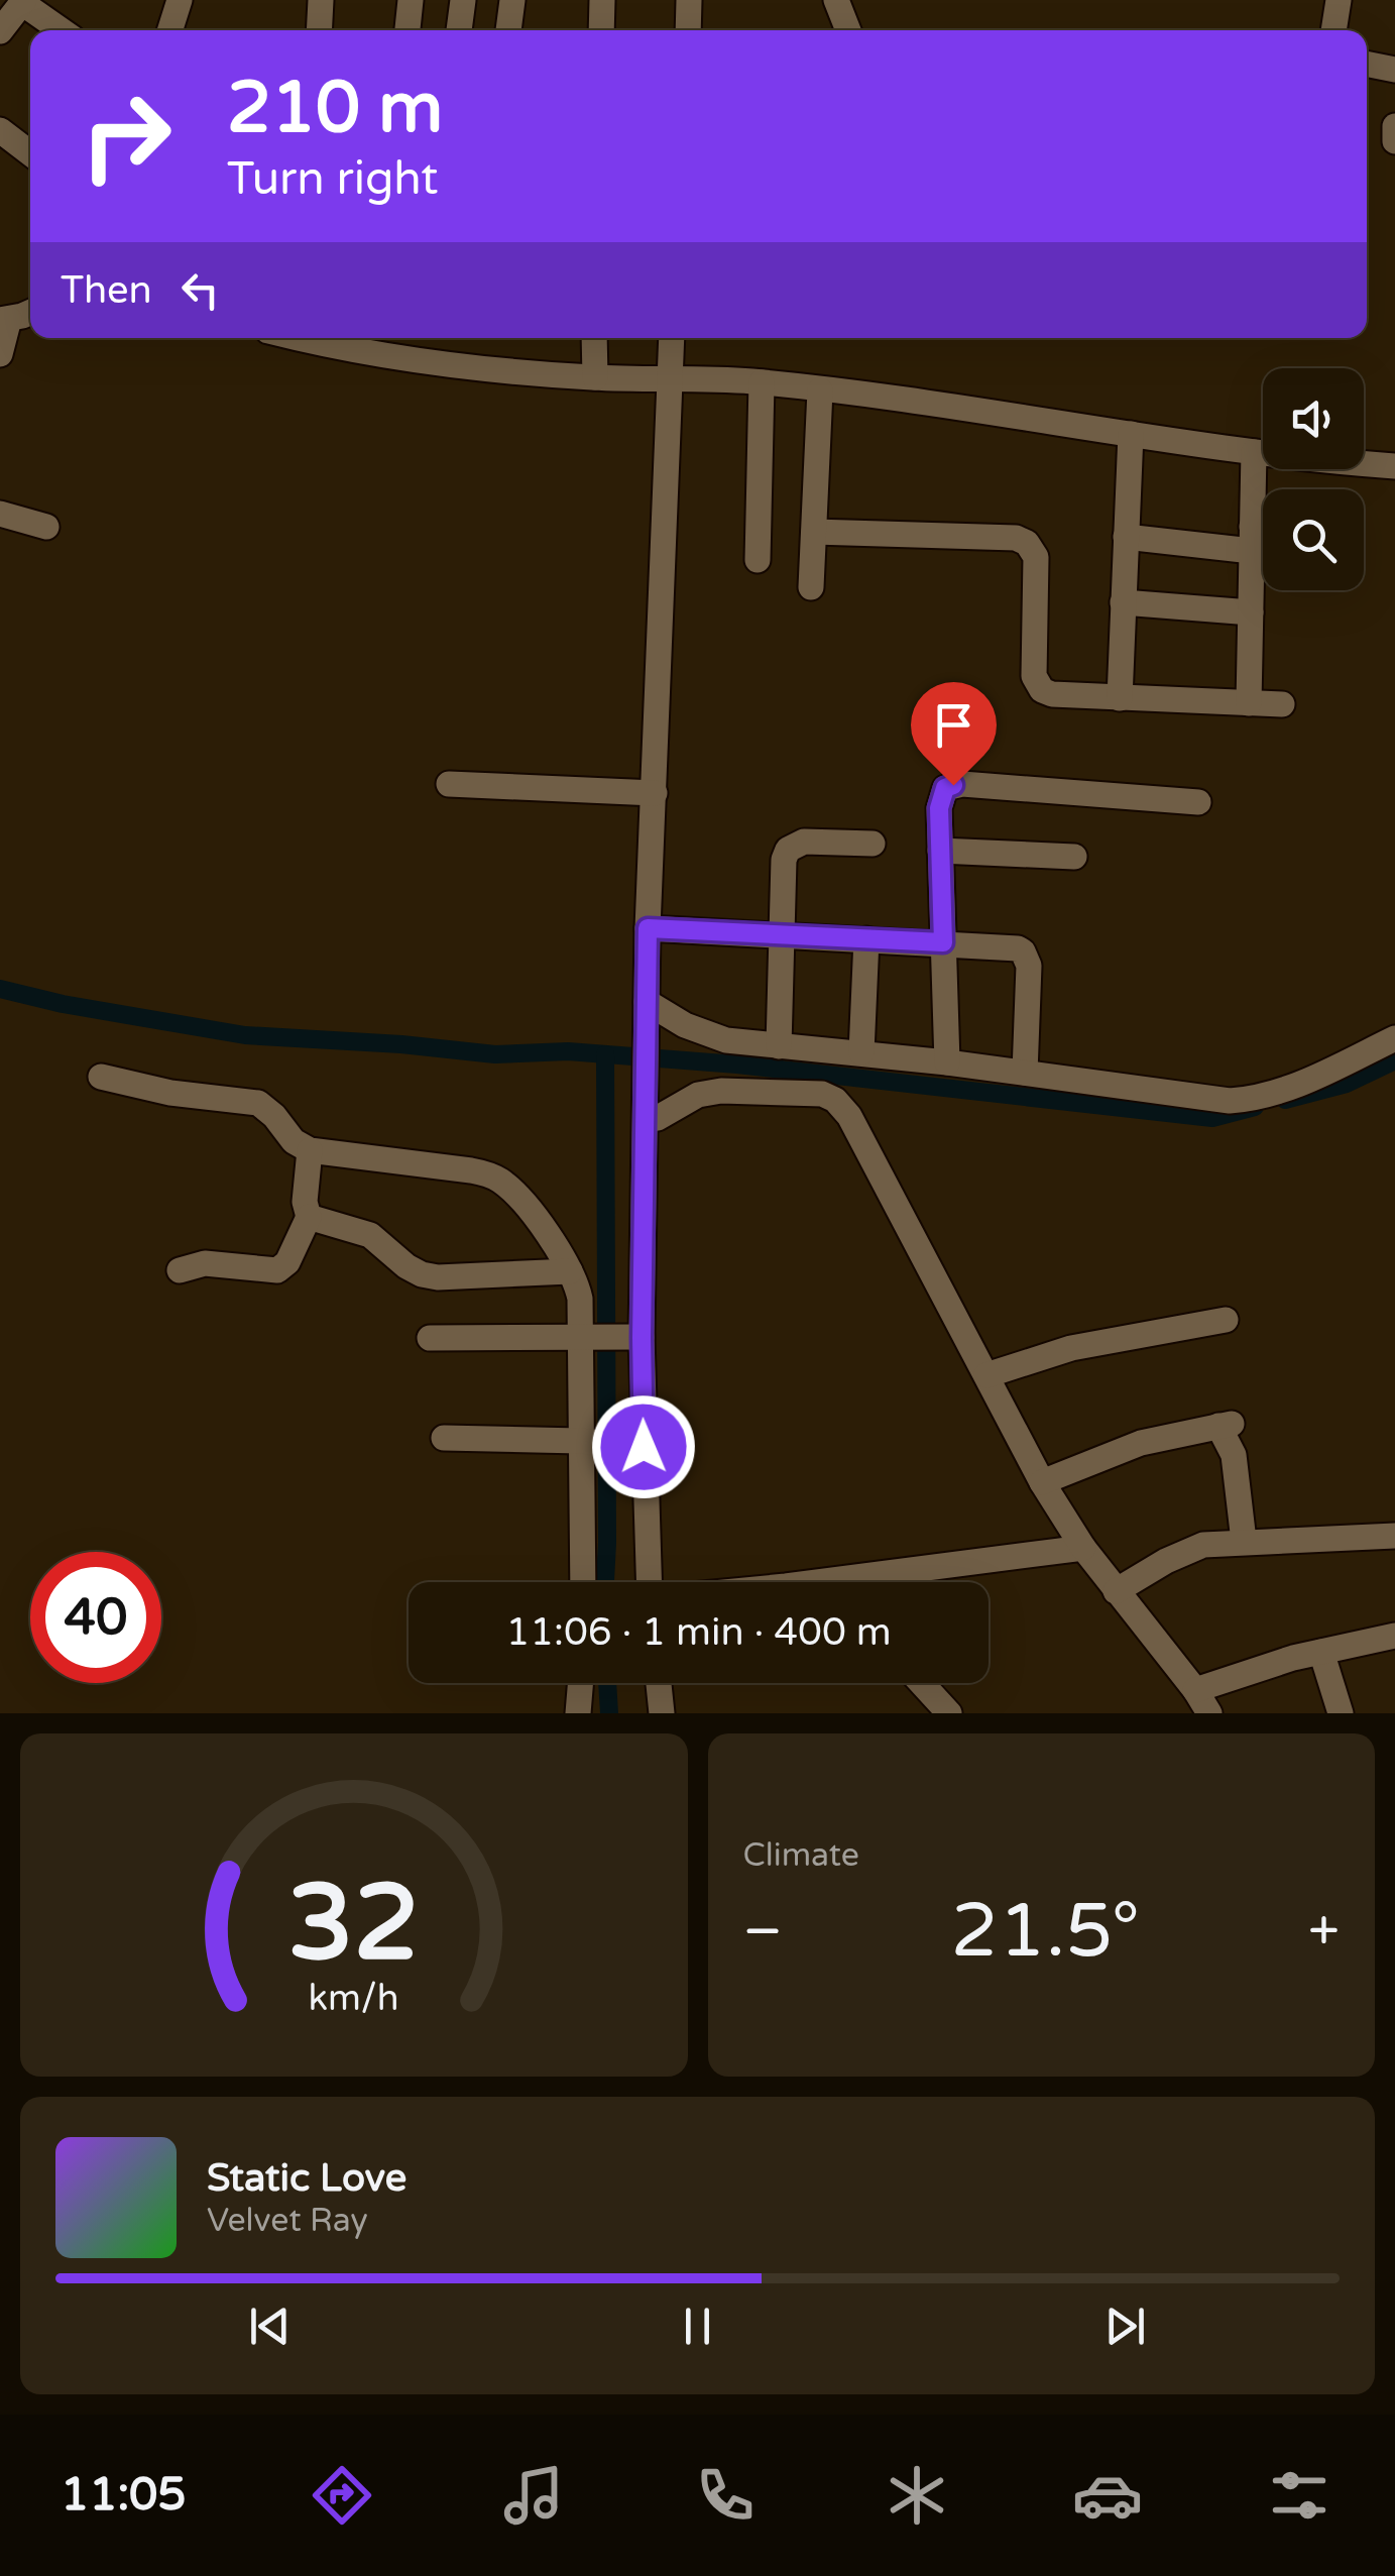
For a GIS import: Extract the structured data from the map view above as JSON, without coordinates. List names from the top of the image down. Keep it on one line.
{"page":{"turn":["210 m","Turn right"],"then":"Then","limit":"40","trip":"11:06 · 1 min · 400 m","tile":"Climate","heat":["−","21.5°","+"],"song":["Static Love","Velvet Ray"],"tabs":"11:05","gauge":["32","km/h"]}}
